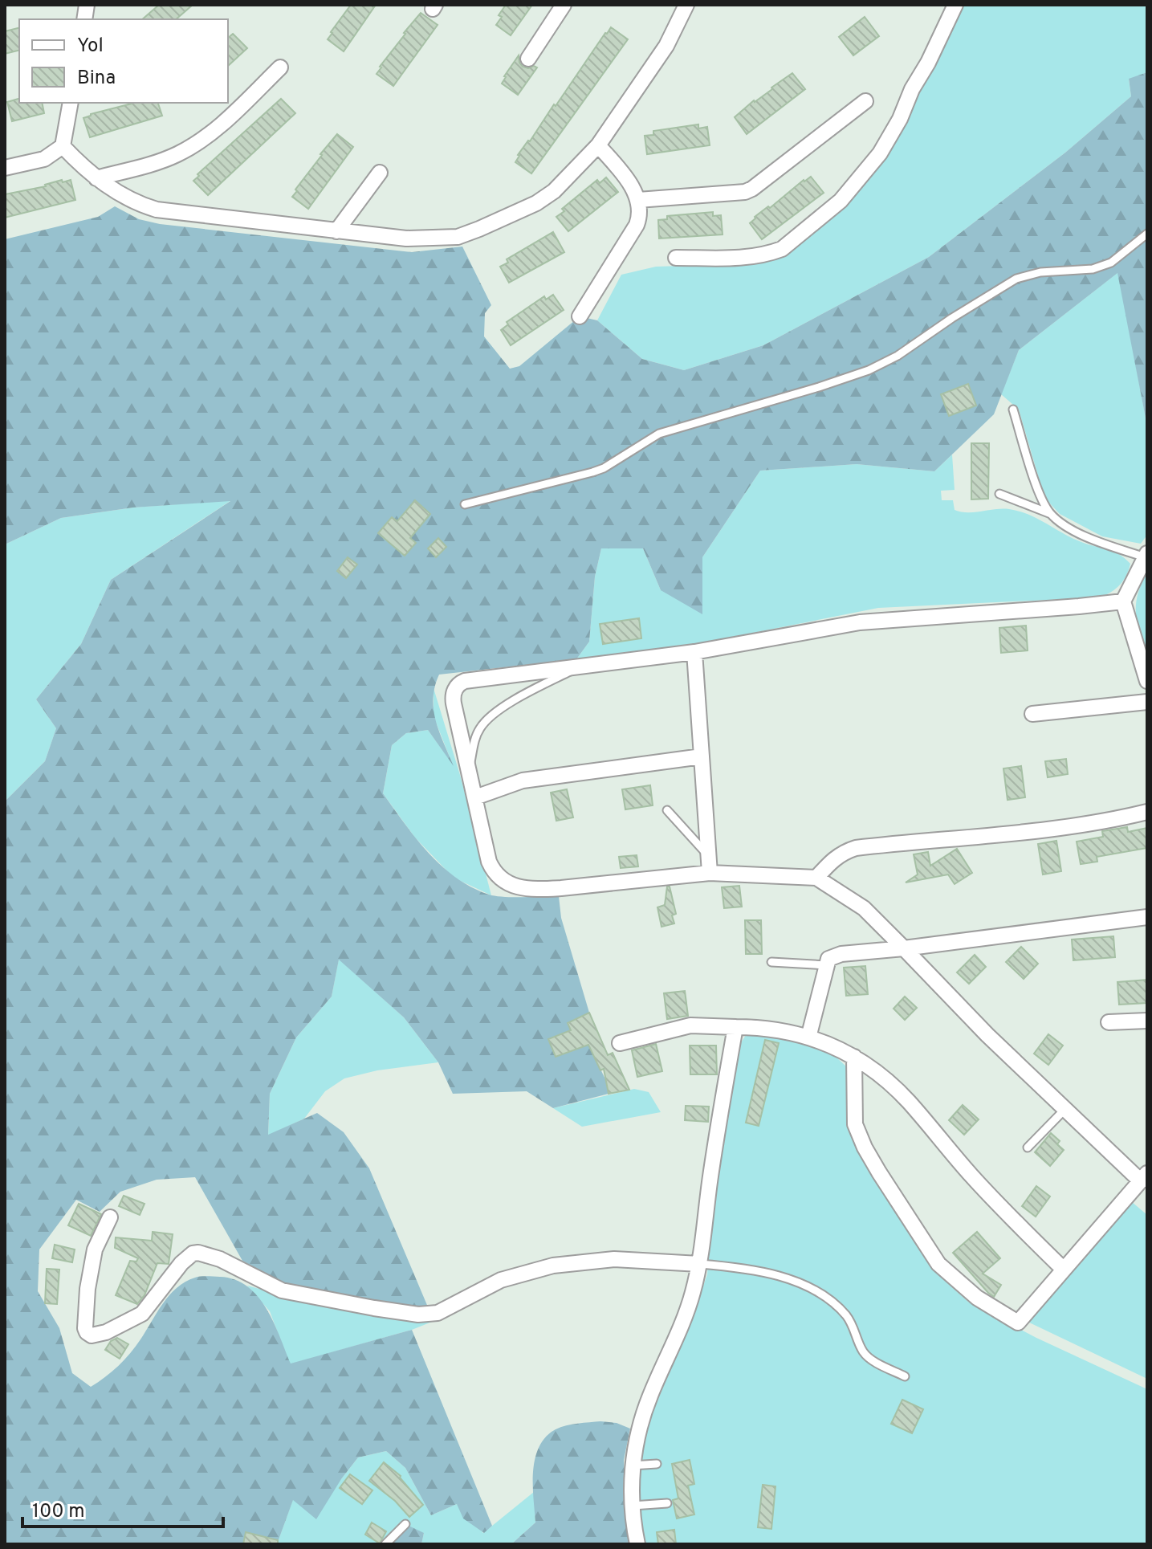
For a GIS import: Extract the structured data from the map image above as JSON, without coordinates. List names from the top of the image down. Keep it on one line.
{"legend":["Yol","Bina"],"scale_bar":"100 m"}
